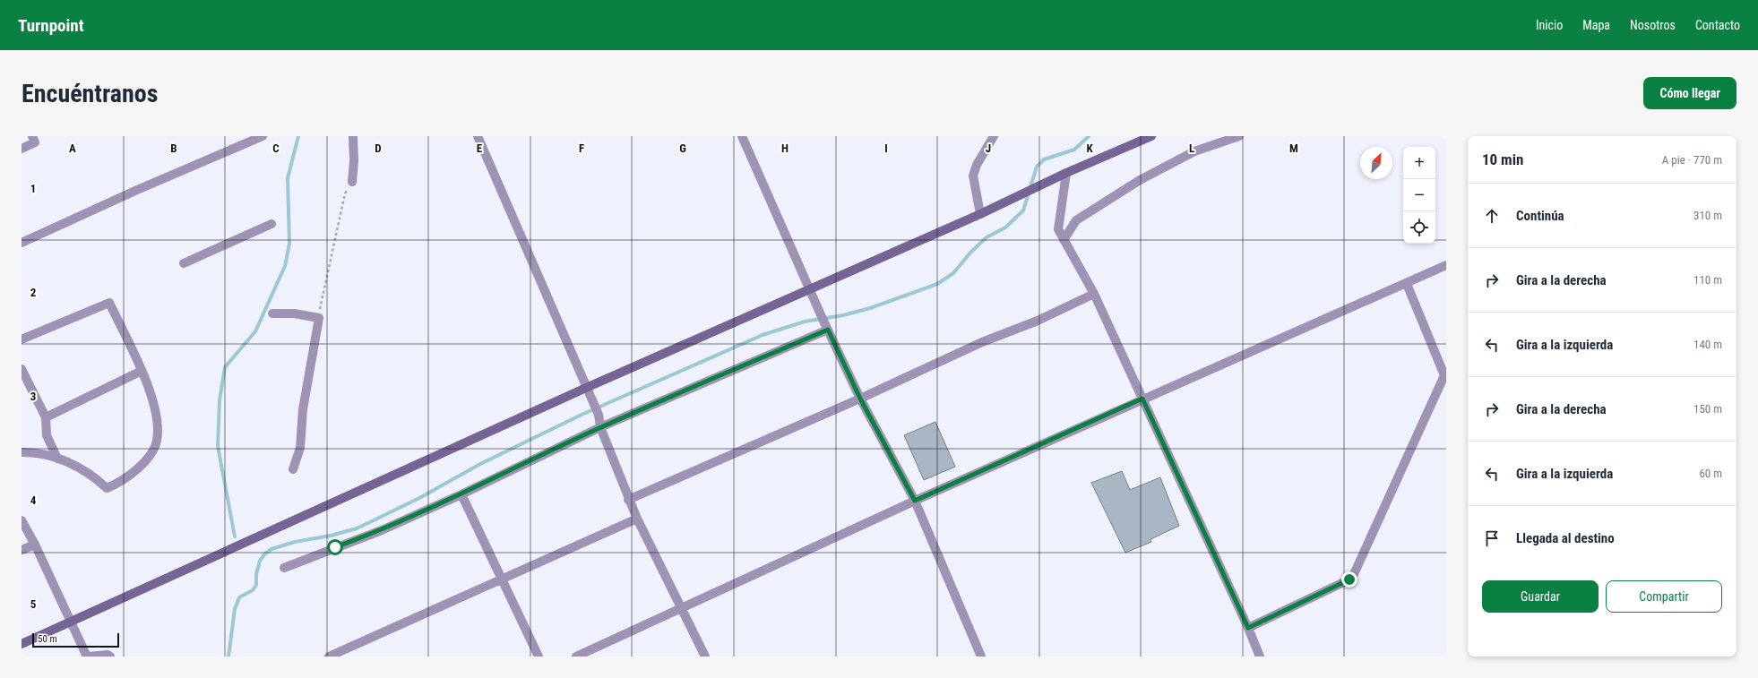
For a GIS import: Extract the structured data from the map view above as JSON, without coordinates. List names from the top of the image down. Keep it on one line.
{"scale_bar":"50 m","north":"top right","page":{"header":"Turnpoint","nav":["Inicio","Mapa","Nosotros","Contacto"],"buttons":["Cómo llegar",["Guardar","Compartir"]],"title":"Encuéntranos","heading":["10 min","A pie · 770 m"],"map_buttons":["+","−"],"list":[["Continúa","310 m"],["Gira a la derecha","110 m"],["Gira a la izquierda","140 m"],["Gira a la derecha","150 m"],["Gira a la izquierda","60 m"],"Llegada al destino"],"scale":"50 m"},"grid":{"columns":["A","B","C","D","E","F","G","H","I","J","K","L","M"],"rows":["1","2","3","4","5"]}}
